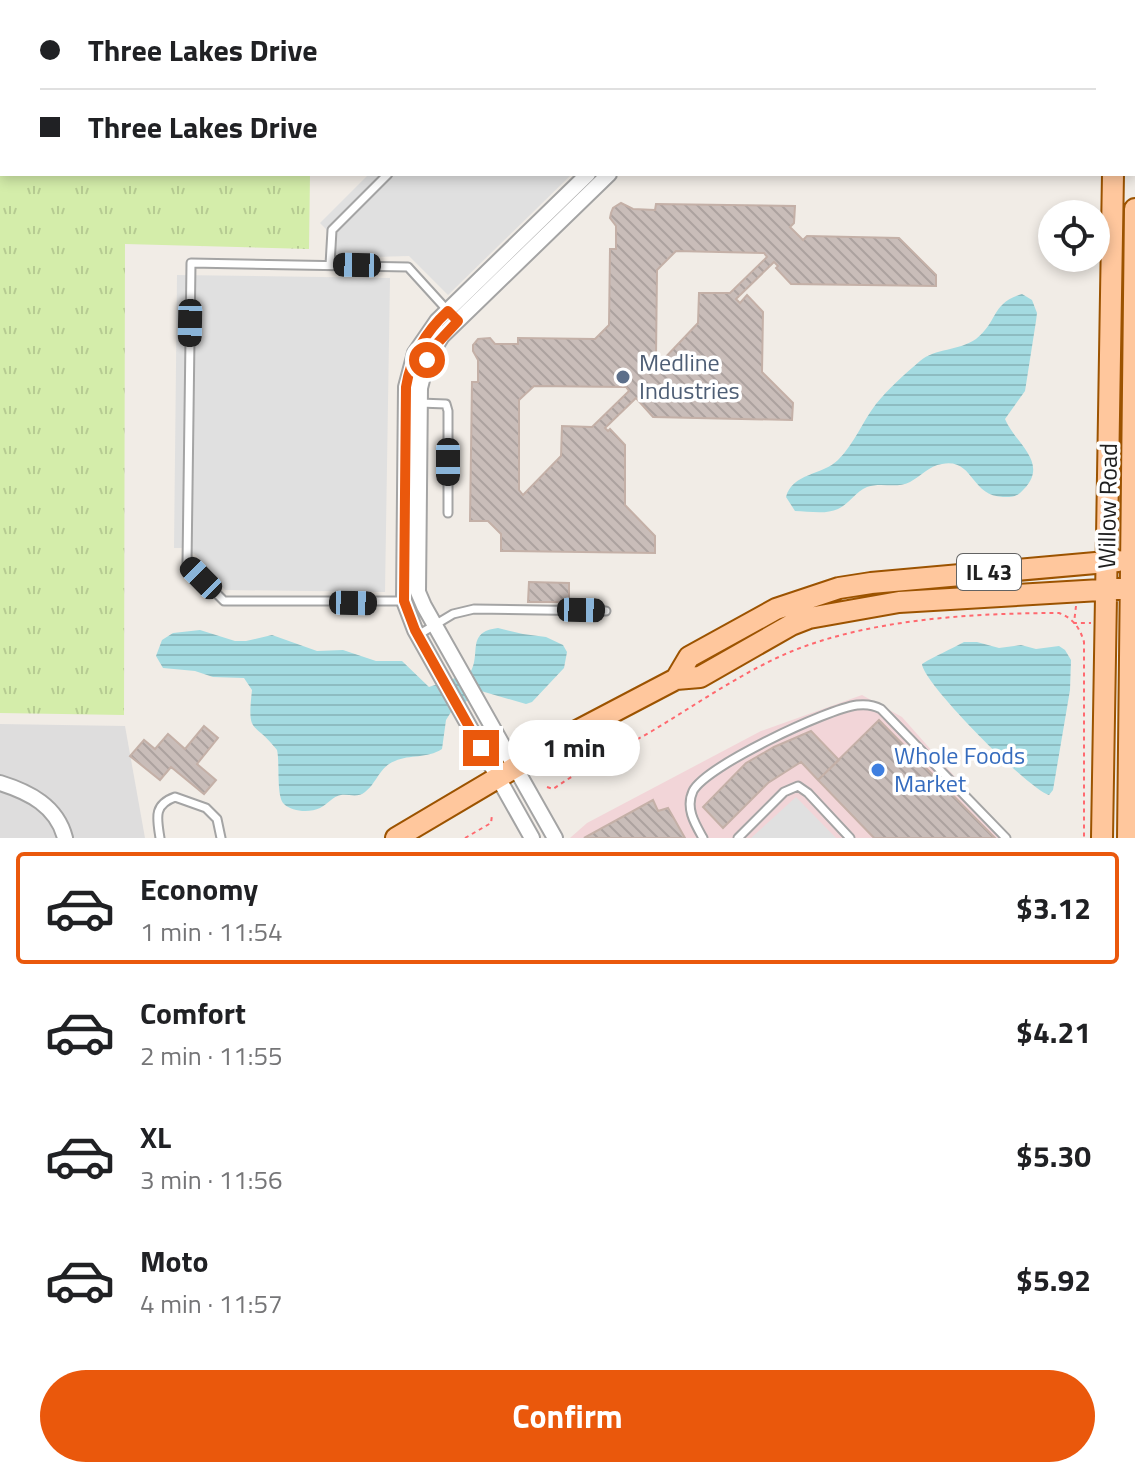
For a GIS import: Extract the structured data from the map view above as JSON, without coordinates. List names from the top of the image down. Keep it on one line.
{"streets":{"main road":["Willow Road","IL 43"]},"crossings":[["Willow Road","IL 43"]],"places":["Medline Industries","Whole Foods Market"],"page":{"banner":["Three Lakes Drive","Three Lakes Drive"],"bubble":"1 min","list":[{"name":"Economy","note":"1 min · 11:54","value":"$3.12"},{"name":"Comfort","note":"2 min · 11:55","value":"$4.21"},{"name":"XL","note":"3 min · 11:56","value":"$5.30"},{"name":"Moto","note":"4 min · 11:57","value":"$5.92"}],"buttons":"Confirm"}}
